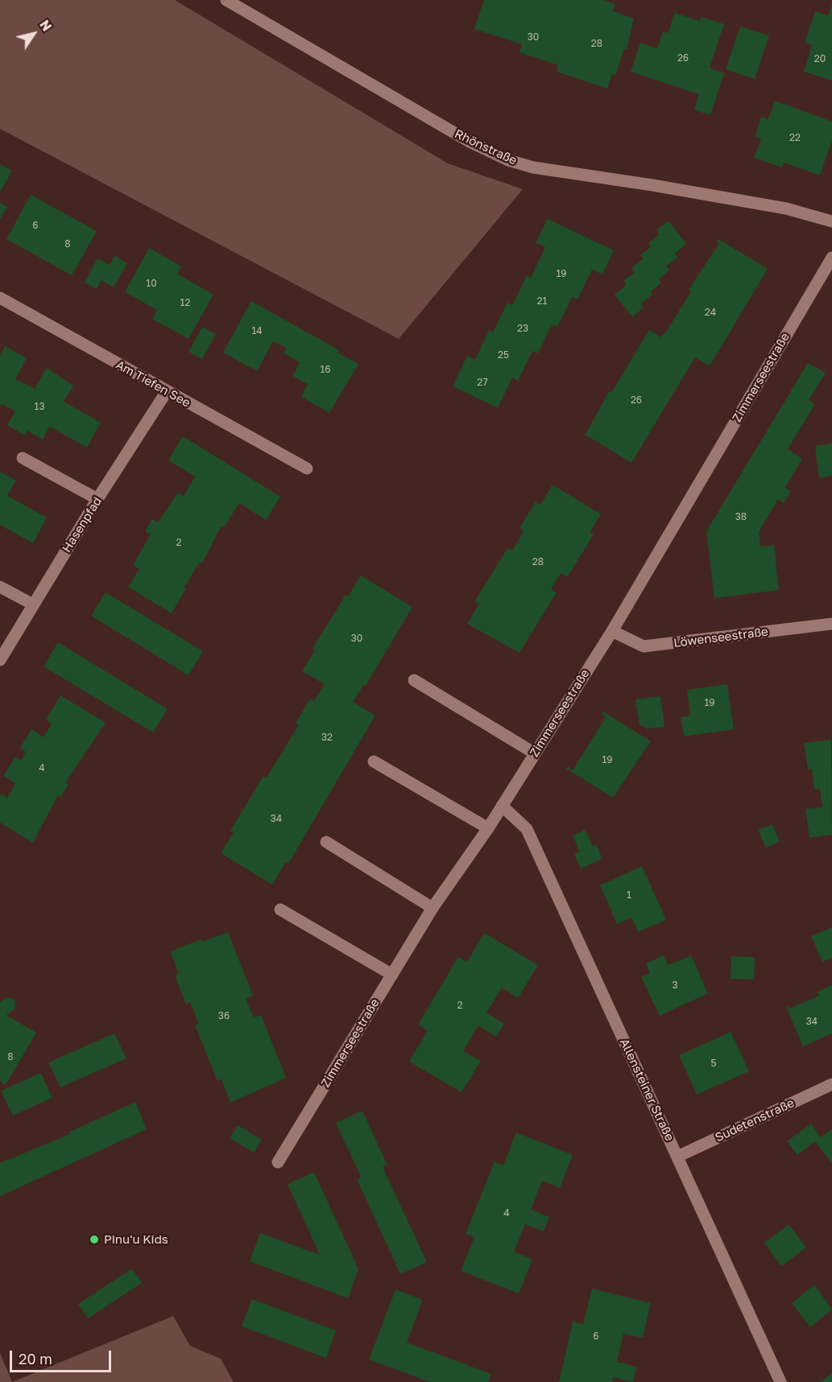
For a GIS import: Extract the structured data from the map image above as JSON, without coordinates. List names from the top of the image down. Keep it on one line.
{"streets":{"street":["Rhönstraße","Zimmerseestraße","Am Tiefen See","Hasenpfad","Löwenseestraße","Allensteiner Straße","Sudetenstraße"]},"crossings":[["Zimmerseestraße","Löwenseestraße"],["Zimmerseestraße","Allensteiner Straße"],["Am Tiefen See","Hasenpfad"],["Allensteiner Straße","Sudetenstraße"]],"places":["Pinu'u Kids"],"house_numbers":["30","28","26","20","22","6","8","19","10","21","12","24","23","14","25","16","27","26","13","38","2","28","30","19","32","19","4","34","1","3","2","36","34","8","5","4","6"],"scale_bar":"20 m","north":"top right"}
